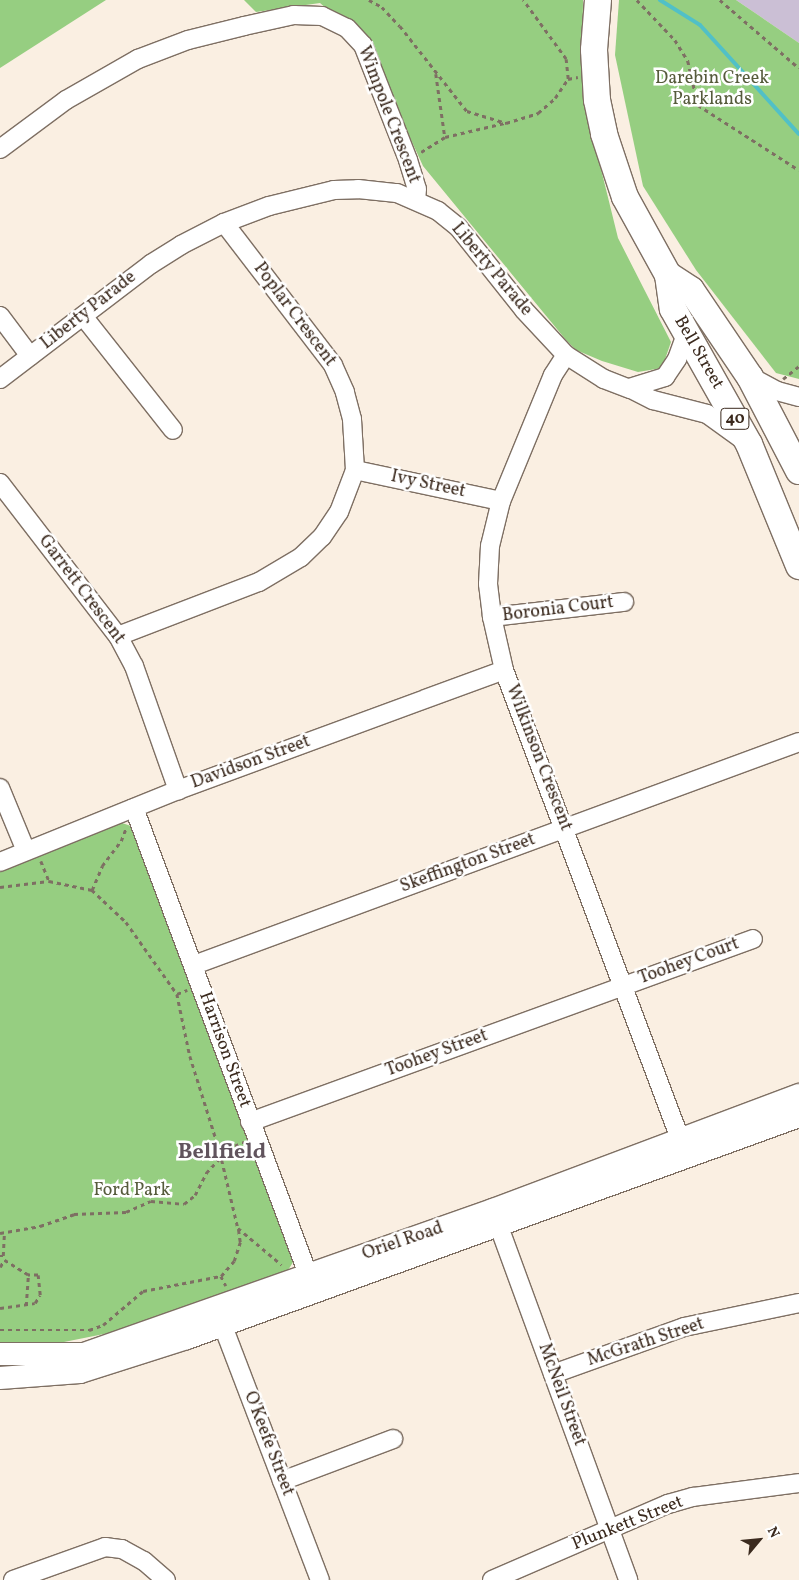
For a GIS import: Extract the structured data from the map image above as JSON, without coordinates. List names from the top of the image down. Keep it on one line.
{"streets":{"highway":["Bell Street","40"],"main road":["Oriel Road"],"street":["Wimpole Crescent","Liberty Parade","Poplar Crescent","Ivy Street","Garrett Crescent","Boronia Court","Wilkinson Crescent","Davidson Street","Skeffington Street","Toohey Court","Harrison Street","Toohey Street","McGrath Street","McNeil Street","O'Keefe Street","Plunkett Street"]},"crossings":[["Wimpole Crescent","Liberty Parade"],["Liberty Parade","Poplar Crescent"],["Liberty Parade","Bell Street"],["Liberty Parade","Wilkinson Crescent"],["Poplar Crescent","Ivy Street"],["Poplar Crescent","Garrett Crescent"],["Ivy Street","Wilkinson Crescent"],["Garrett Crescent","Davidson Street"],["Boronia Court","Wilkinson Crescent"],["Wilkinson Crescent","Davidson Street"],["Wilkinson Crescent","Skeffington Street"],["Wilkinson Crescent","Toohey Court"],["Wilkinson Crescent","Toohey Street"],["Wilkinson Crescent","Oriel Road"],["Davidson Street","Harrison Street"],["Skeffington Street","Harrison Street"],["Toohey Court","Toohey Street"],["Harrison Street","Toohey Street"],["Harrison Street","Oriel Road"],["Oriel Road","McNeil Street"],["Oriel Road","O'Keefe Street"],["McGrath Street","McNeil Street"],["McNeil Street","Plunkett Street"]],"districts":["Bellfield"],"parks":["Darebin Creek Parklands","Ford Park"],"north":"top right"}
